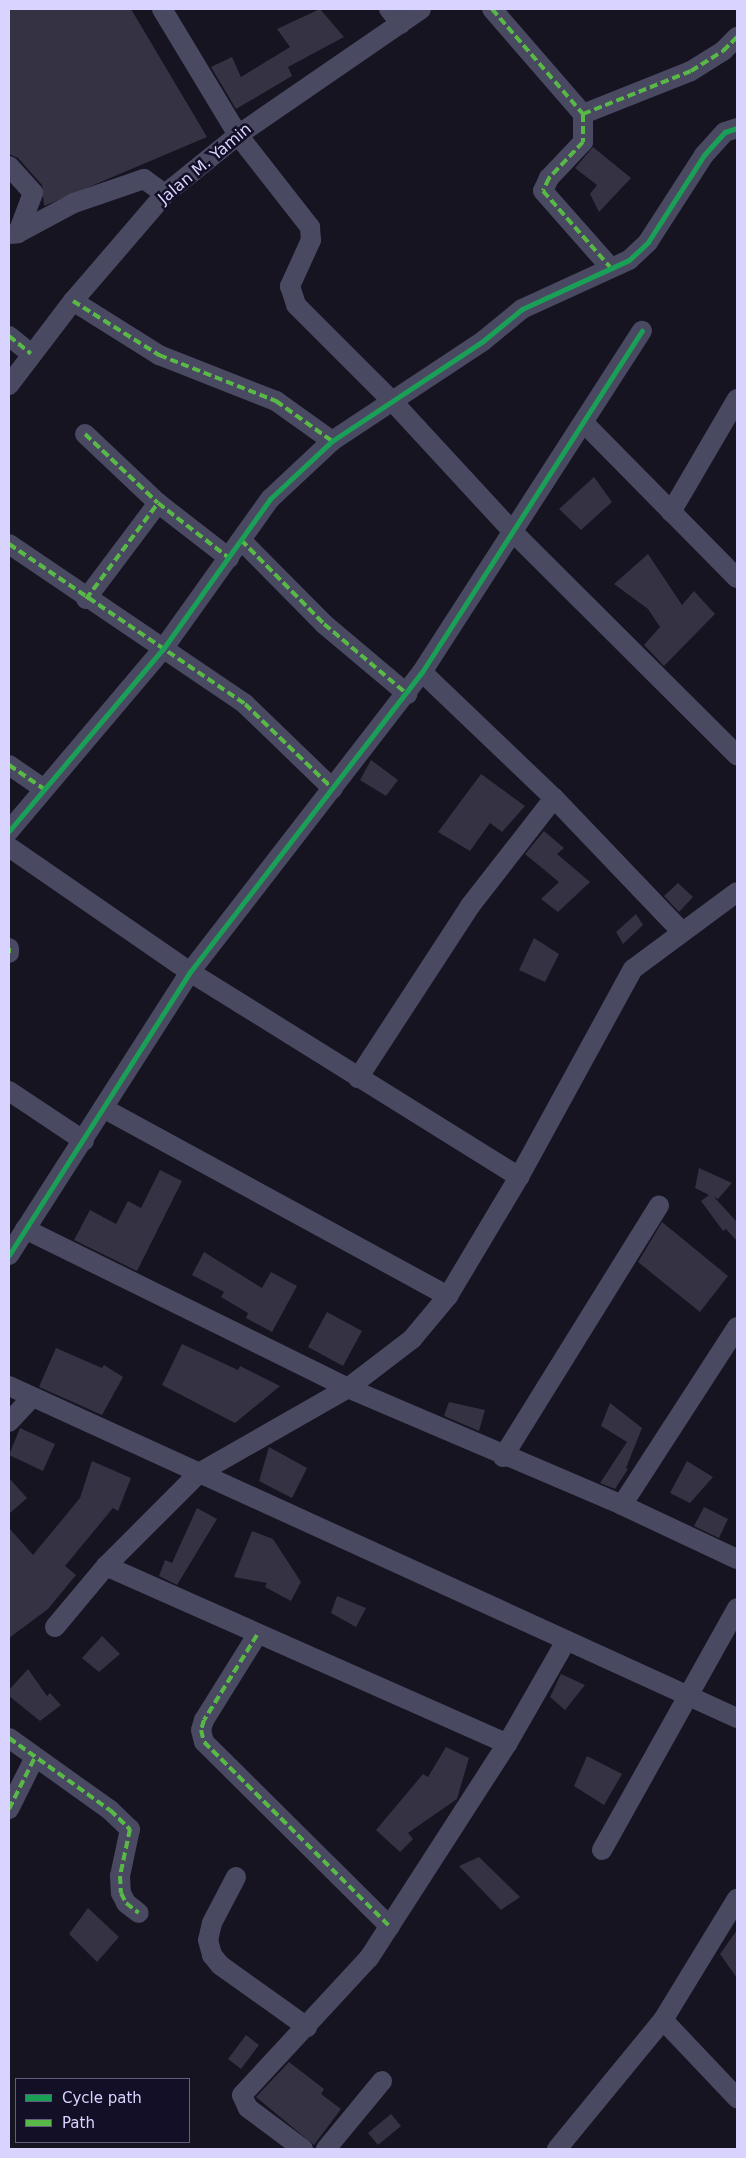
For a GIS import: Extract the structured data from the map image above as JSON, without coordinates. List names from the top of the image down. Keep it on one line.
{"streets":{"street":["Jalan M. Yamin"]},"legend":["Cycle path","Path"]}
